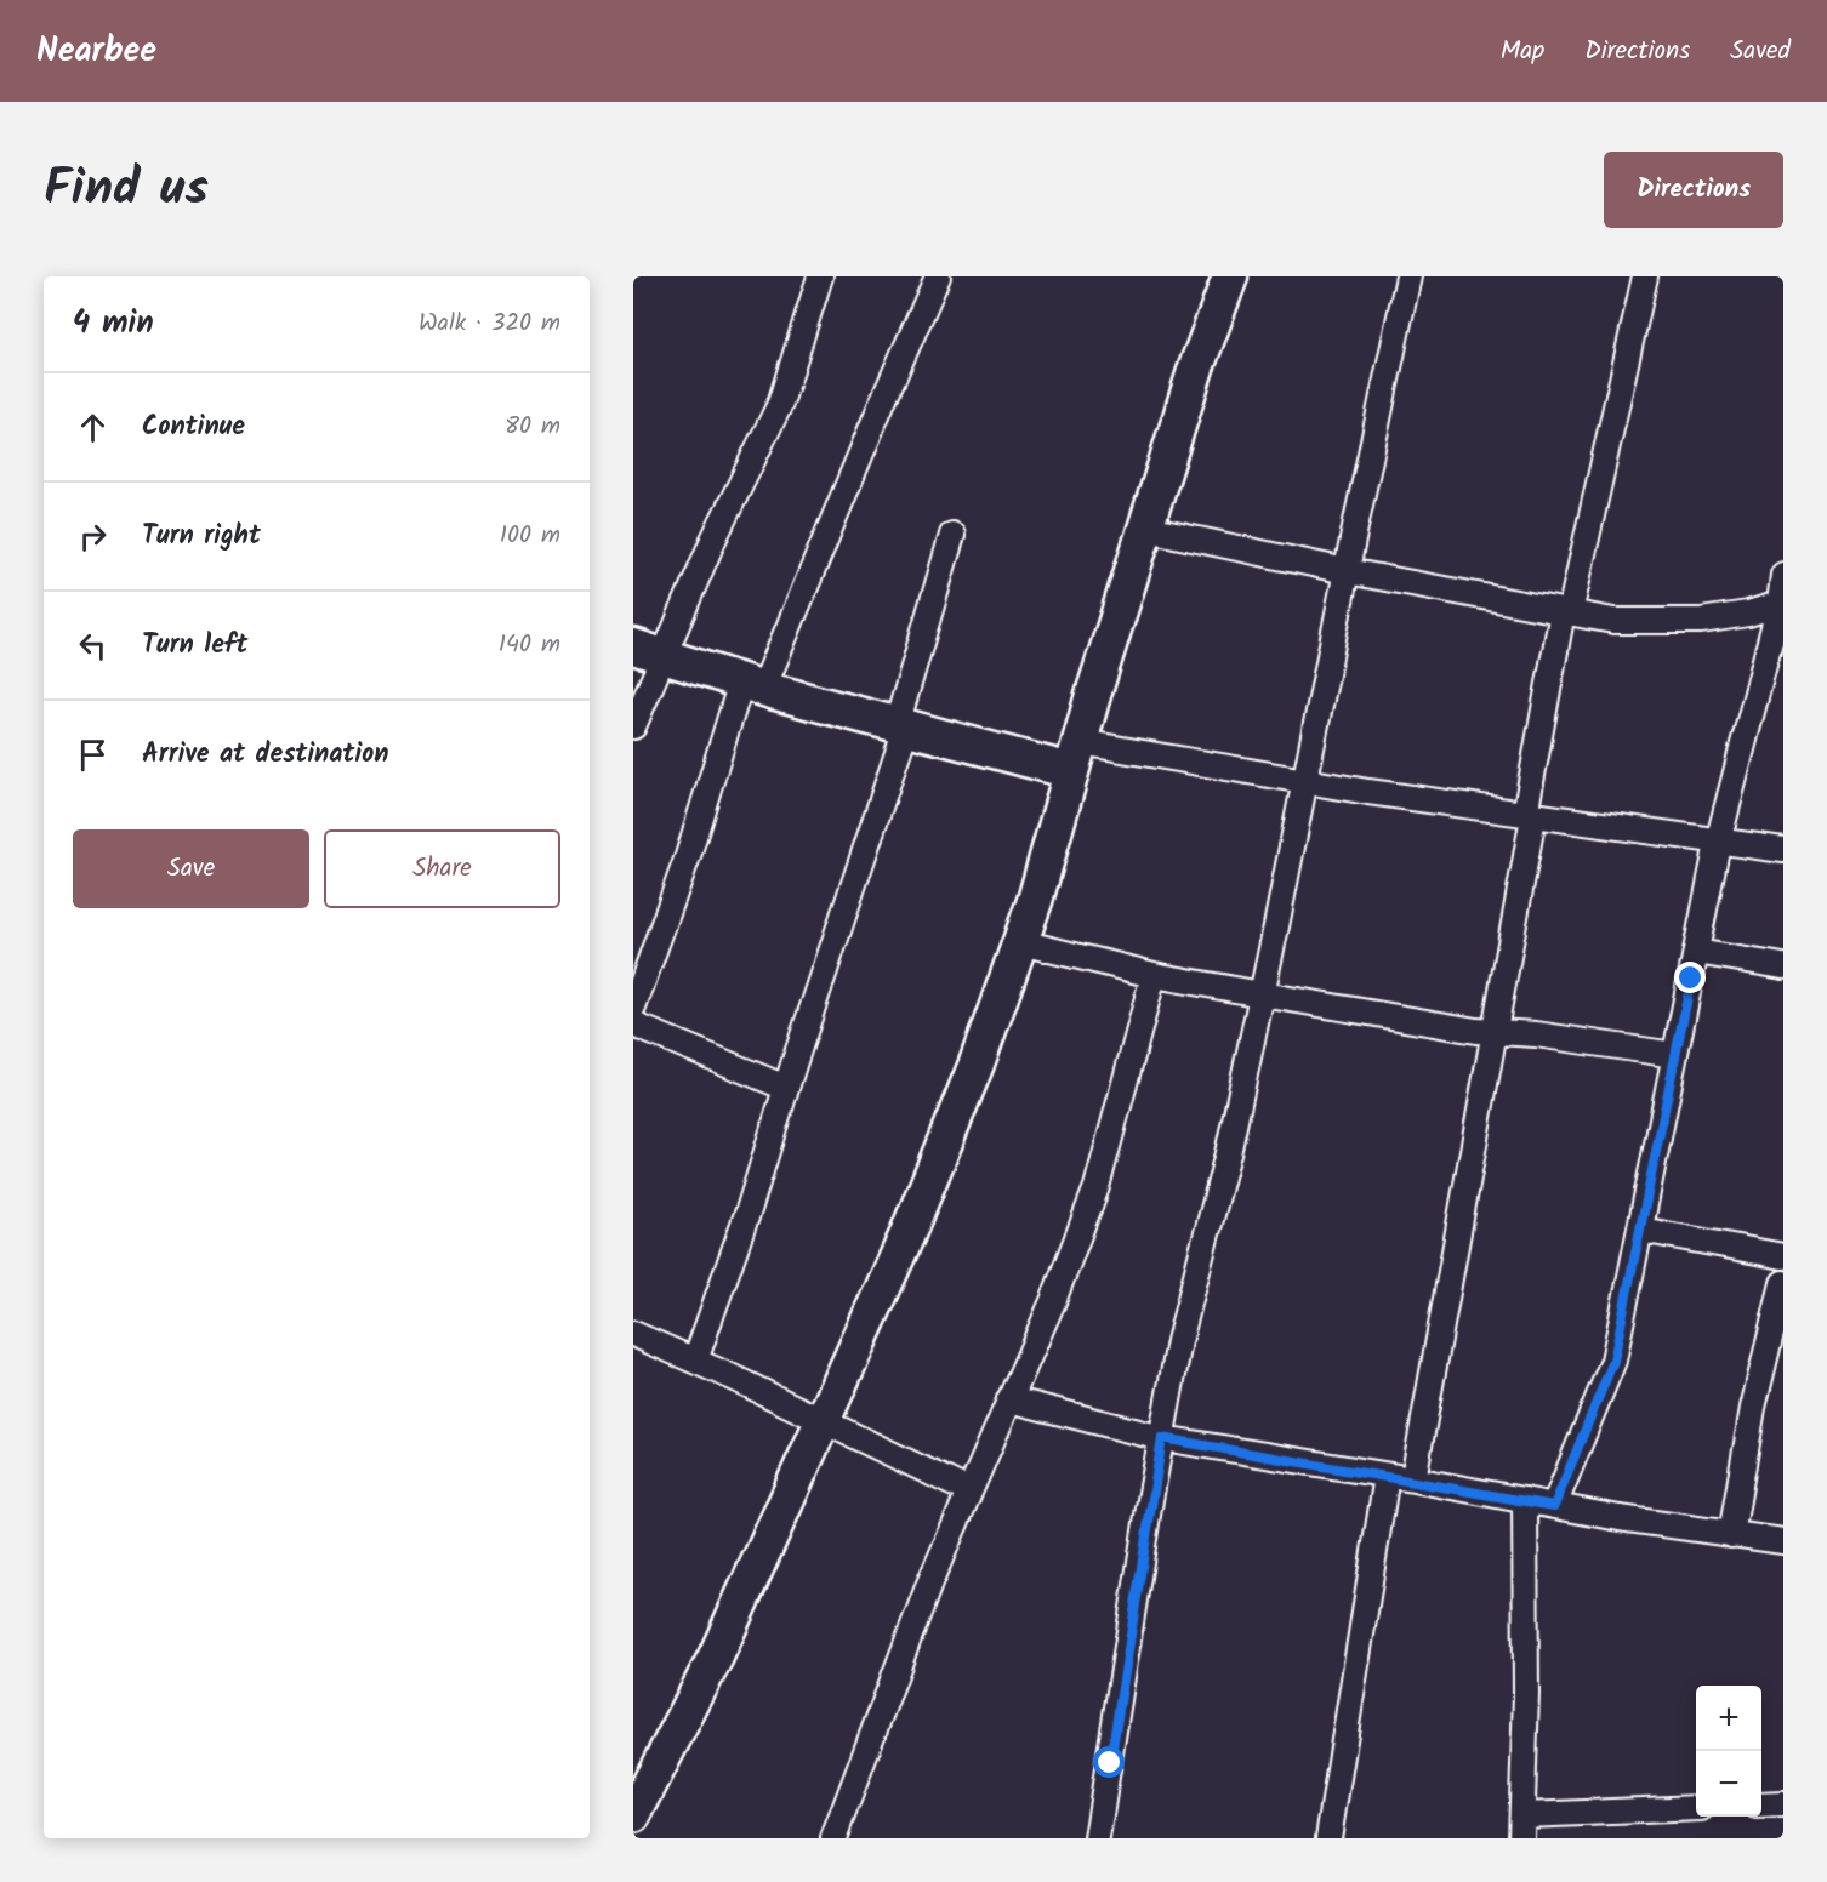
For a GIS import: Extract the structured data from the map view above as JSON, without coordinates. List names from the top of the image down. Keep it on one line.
{"page":{"header":"Nearbee","nav":["Map","Directions","Saved"],"title":"Find us","buttons":["Directions",["Save","Share"]],"heading":["4 min","Walk · 320 m"],"list":[["Continue","80 m"],["Turn right","100 m"],["Turn left","140 m"],"Arrive at destination"],"map_buttons":["+","−"]}}
